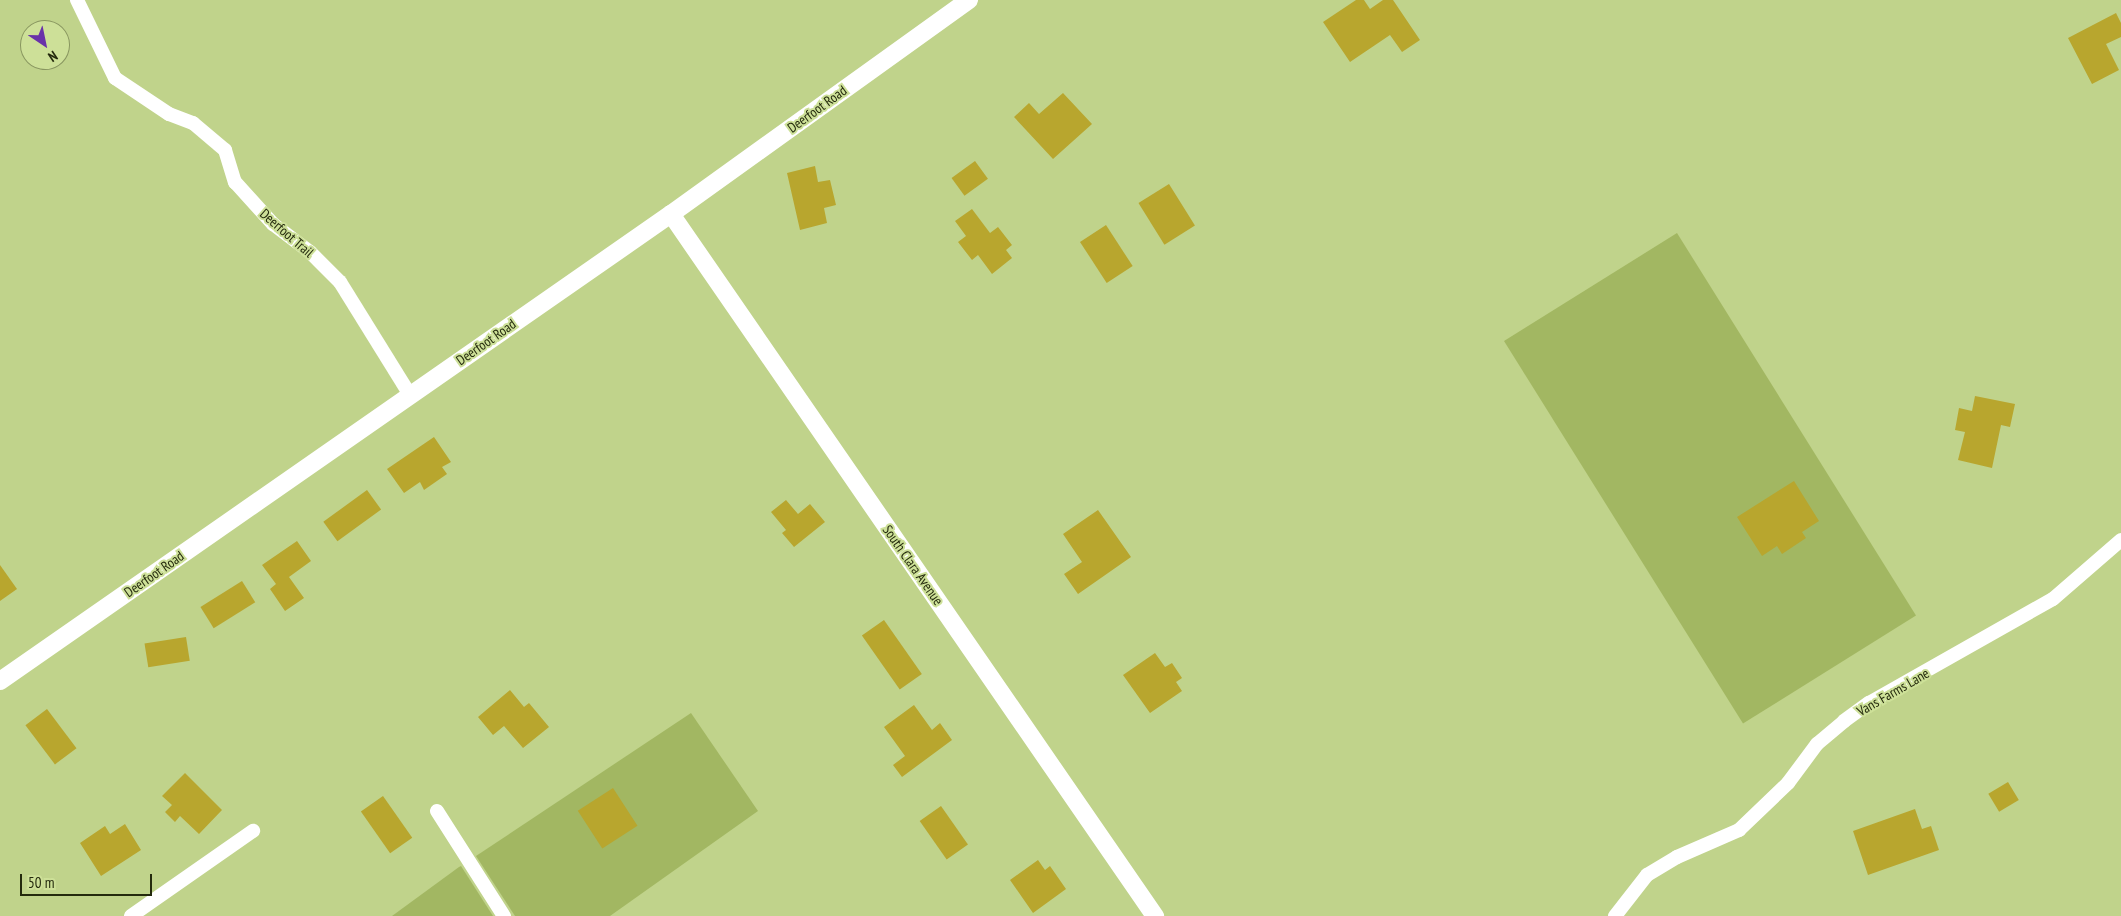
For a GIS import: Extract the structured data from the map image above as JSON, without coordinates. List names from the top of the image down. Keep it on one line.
{"streets":{"street":["Deerfoot Road","Deerfoot Trail","South Clara Avenue","Vans Farms Lane"]},"crossings":[["Deerfoot Road","Deerfoot Trail"],["Deerfoot Road","South Clara Avenue"]],"scale_bar":"50 m","north":"bottom right"}
